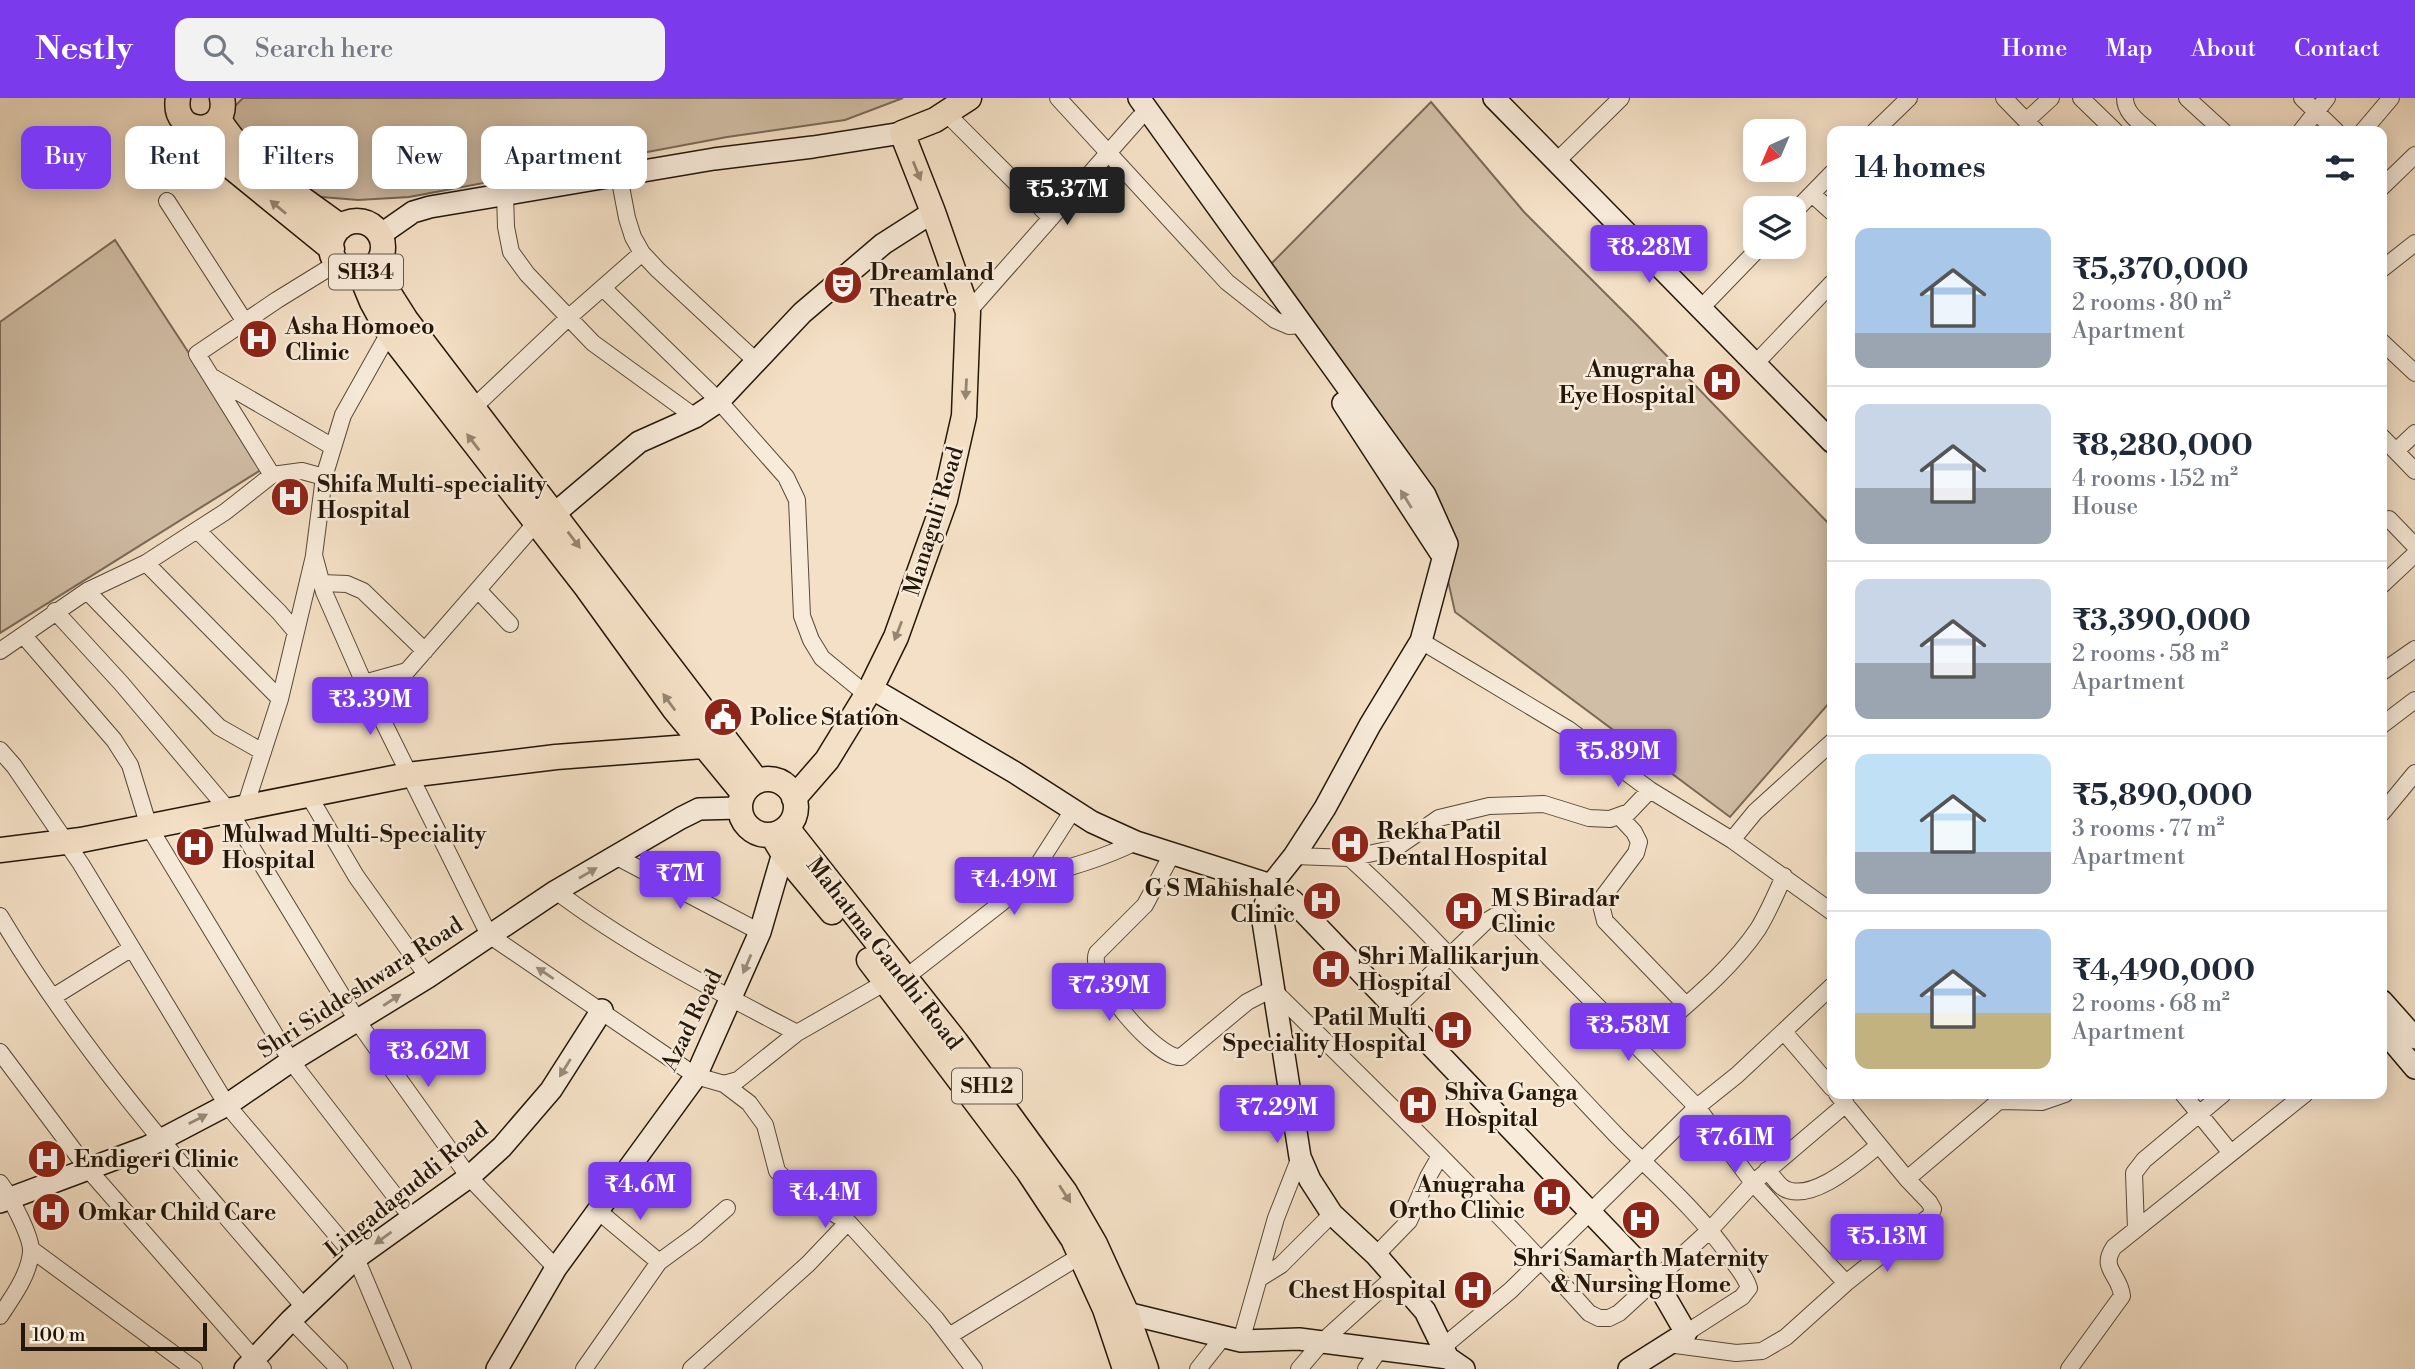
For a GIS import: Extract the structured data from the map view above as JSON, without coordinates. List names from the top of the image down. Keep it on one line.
{"streets":{"main road":["SH34","Managuli Road","Mahatma Gandhi Road","SH12"],"street":["Shri Siddeshwara Road","Azad Road","Lingadaguddi Road"]},"crossings":[["SH34","Managuli Road"],["SH34","Mahatma Gandhi Road"],["SH34","Shri Siddeshwara Road"],["SH34","Azad Road"],["Managuli Road","Mahatma Gandhi Road"],["Managuli Road","Shri Siddeshwara Road"],["Managuli Road","Azad Road"],["Mahatma Gandhi Road","Shri Siddeshwara Road"],["Mahatma Gandhi Road","Azad Road"],["Shri Siddeshwara Road","Azad Road"]],"one_way":["Managuli Road","Lingadaguddi Road"],"places":{"theatre":["Dreamland Theatre"],"hospital":["Asha Homoeo Clinic","Anugraha Eye Hospital","Shifa Multi-speciality Hospital","Rekha Patil Dental Hospital","Mulwad Multi-Speciality Hospital","G S Mahishale Clinic","M S Biradar Clinic","Shri Mallikarjun Hospital","Patil Multi Speciality Hospital","Shiva Ganga Hospital","Endigeri Clinic","Anugraha Ortho Clinic","Omkar Child Care","Shri Samarth Maternity & Nursing Home","Chest Hospital"],"public building":["Police Station"]},"scale_bar":"100 m","north":"bottom left","page":{"header":"Nestly","search":"Search here","nav":["Home","Map","About","Contact"],"chip":["Buy","Rent","Filters","New","Apartment"],"heading":"14 homes","price":["₹5.37M","₹8.28M","₹3.39M","₹5.89M","₹7M","₹4.49M","₹7.39M","₹3.58M","₹3.62M","₹7.29M","₹7.61M","₹4.6M","₹4.4M","₹5.13M"],"list":[{"name":"₹5,370,000","note":"2 rooms · 80 m² · Apartment"},{"name":"₹8,280,000","note":"4 rooms · 152 m² · House"},{"name":"₹3,390,000","note":"2 rooms · 58 m² · Apartment"},{"name":"₹5,890,000","note":"3 rooms · 77 m² · Apartment"},{"name":"₹4,490,000","note":"2 rooms · 68 m² · Apartment"}],"scale":"100 m"}}
